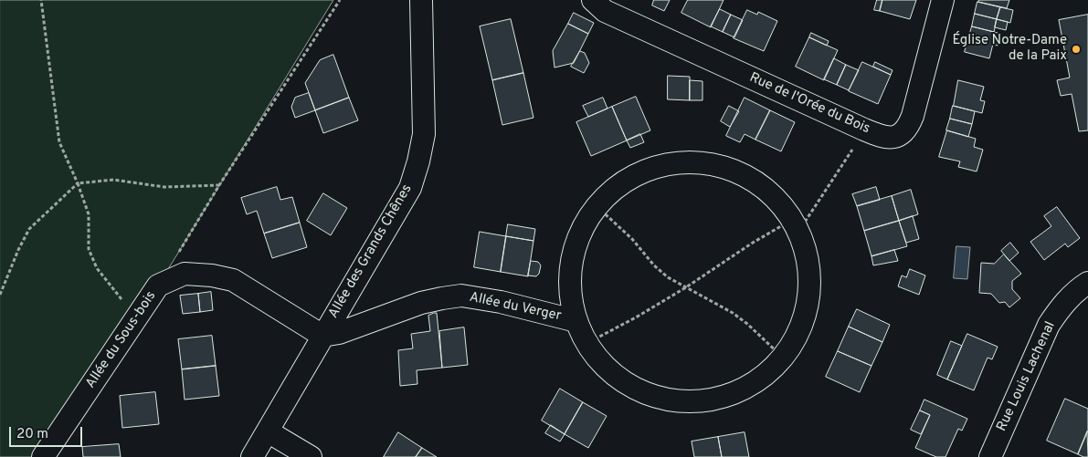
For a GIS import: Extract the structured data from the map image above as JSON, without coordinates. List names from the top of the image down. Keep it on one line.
{"streets":{"street":["Rue de l'Orée du Bois","Allée des Grands Chênes","Allée du Verger","Allée du Sous-bois","Rue Louis Lachenal"]},"crossings":[["Allée des Grands Chênes","Allée du Verger"],["Allée des Grands Chênes","Allée du Sous-bois"],["Allée du Verger","Allée du Sous-bois"]],"places":["Église Notre-Dame de la Paix"],"scale_bar":"20 m"}
